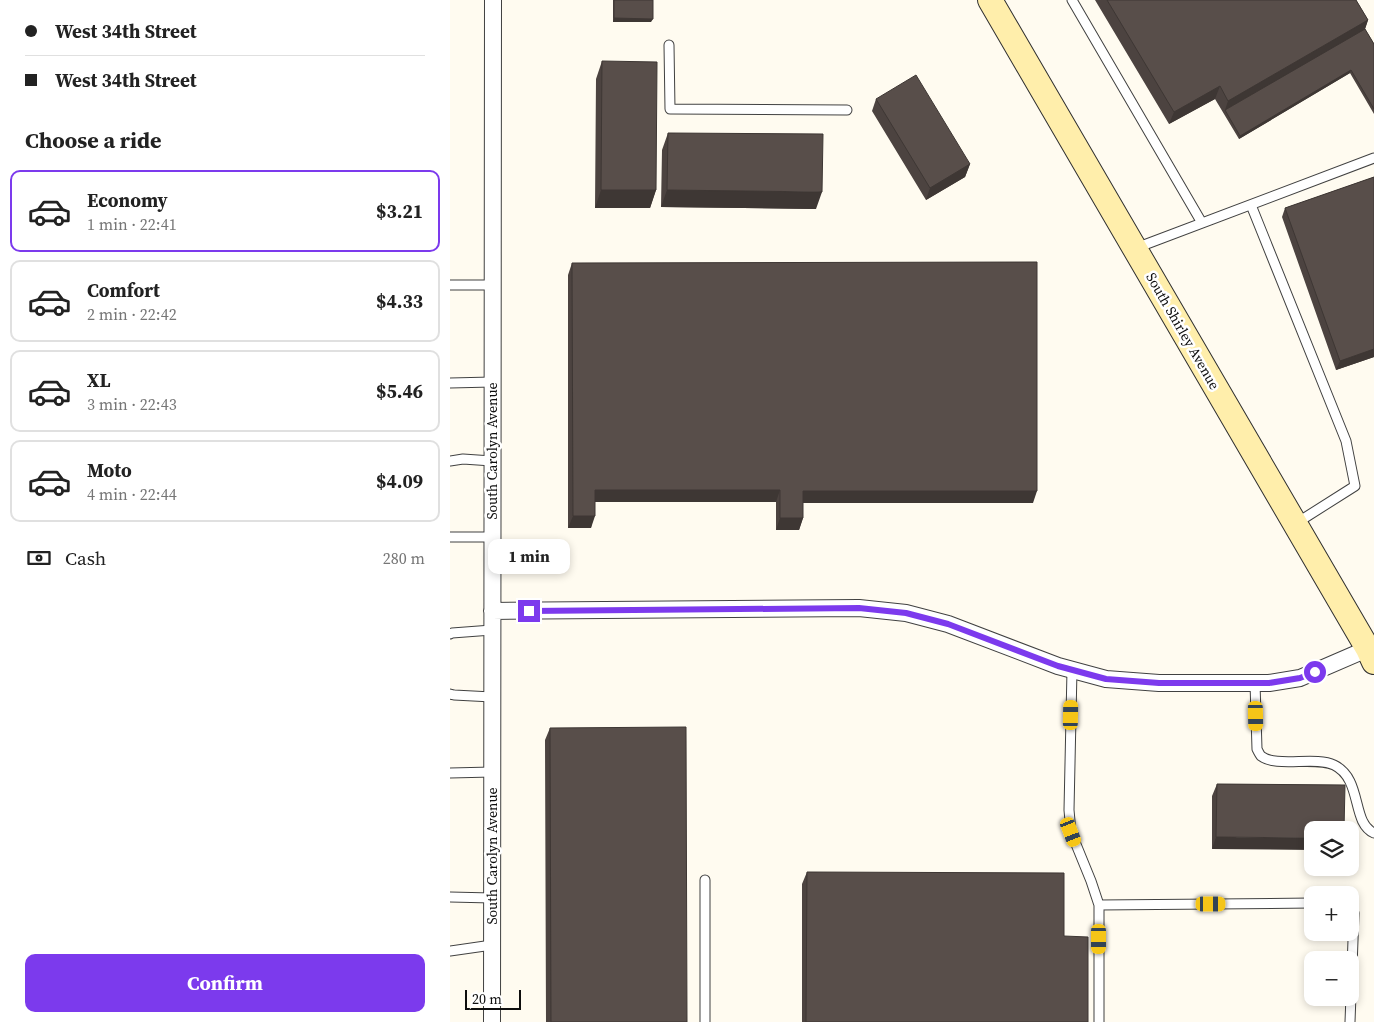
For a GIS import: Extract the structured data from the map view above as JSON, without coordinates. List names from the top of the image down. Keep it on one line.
{"streets":{"street":["South Shirley Avenue","South Carolyn Avenue"]},"scale_bar":"20 m","page":{"banner":["West 34th Street","West 34th Street"],"heading":"Choose a ride","list":[{"name":"Economy","note":"1 min · 22:41","value":"$3.21"},{"name":"Comfort","note":"2 min · 22:42","value":"$4.33"},{"name":"XL","note":"3 min · 22:43","value":"$5.46"},{"name":"Moto","note":"4 min · 22:44","value":"$4.09"}],"pay":["Cash","280 m"],"bubble":"1 min","map_buttons":["+","−"],"buttons":"Confirm","scale":"20 m"}}
